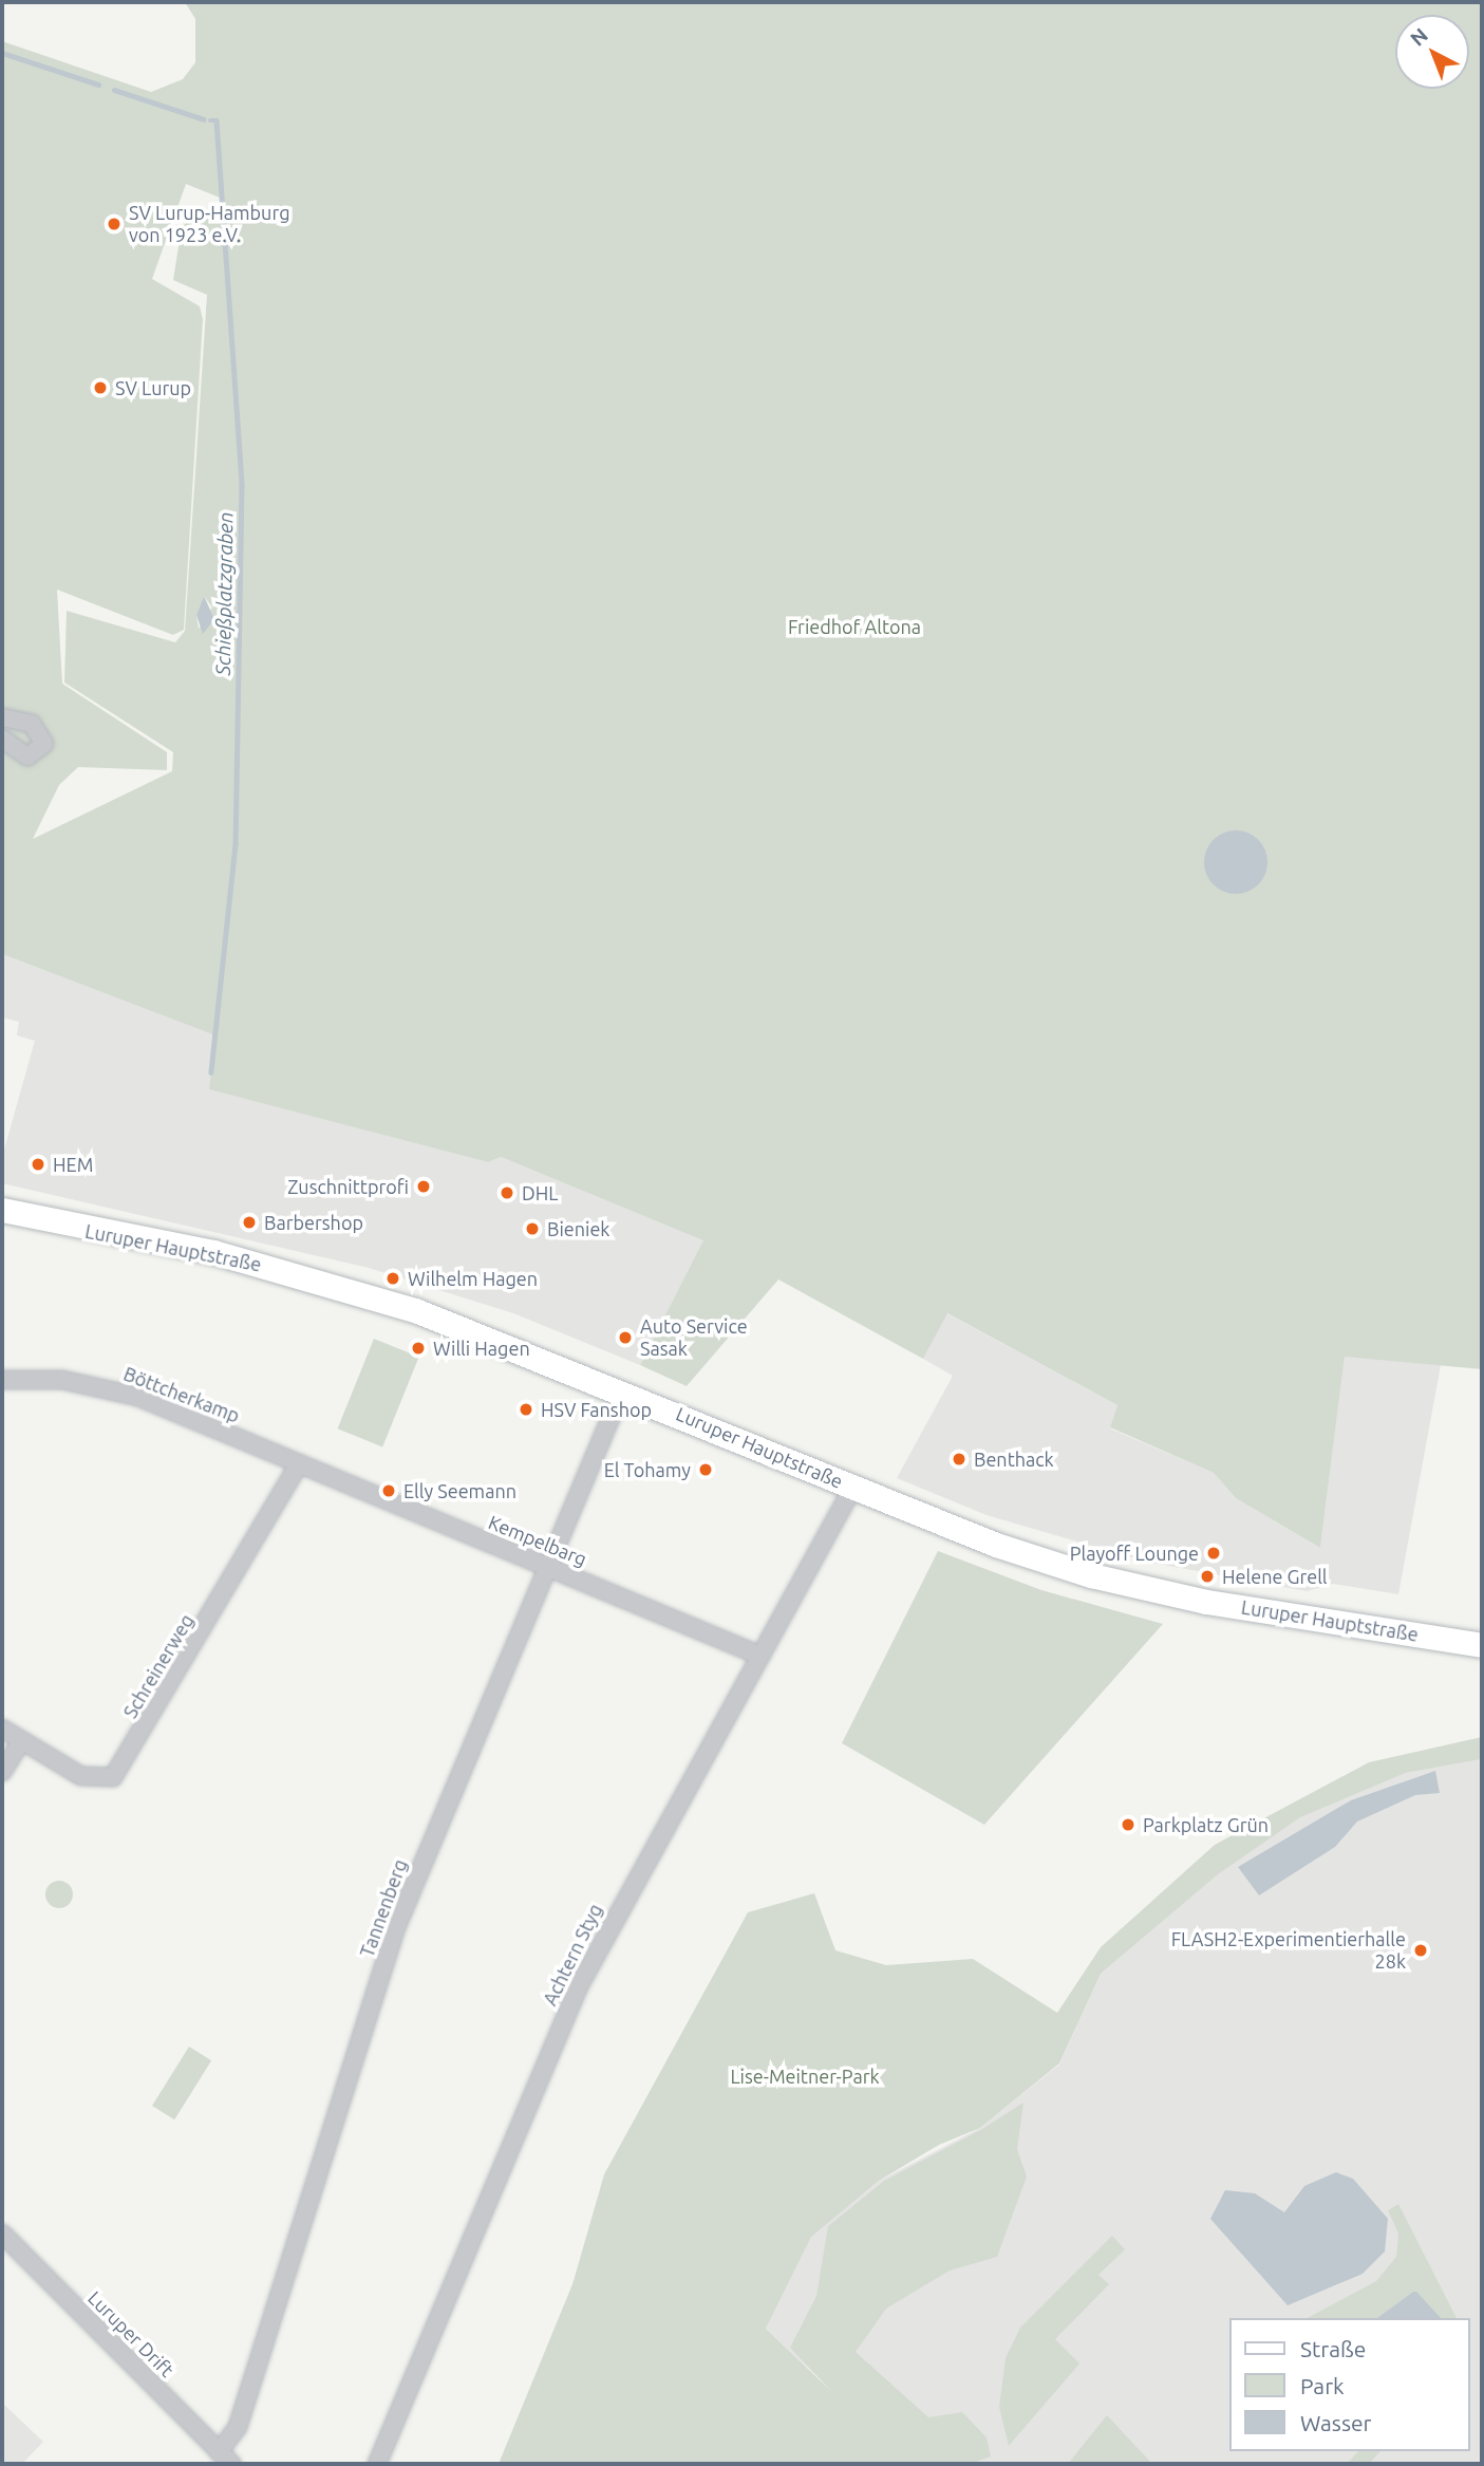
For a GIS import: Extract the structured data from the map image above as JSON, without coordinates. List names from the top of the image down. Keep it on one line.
{"streets":{"main road":["Luruper Hauptstraße"],"street":["Böttcherkamp","Kempelbarg","Schreinerweg","Tannenberg","Achtern Styg","Luruper Drift"]},"crossings":[["Luruper Hauptstraße","Tannenberg"],["Luruper Hauptstraße","Achtern Styg"],["Böttcherkamp","Kempelbarg"],["Böttcherkamp","Schreinerweg"],["Kempelbarg","Schreinerweg"],["Kempelbarg","Tannenberg"],["Kempelbarg","Achtern Styg"],["Tannenberg","Luruper Drift"]],"water":["Schießplatzgraben"],"parks":["Friedhof Altona","Lise-Meitner-Park"],"places":["SV Lurup-Hamburg von 1923 e.V.","SV Lurup","HEM","Zuschnittprofi","DHL","Barbershop","Bieniek","Wilhelm Hagen","Auto Service Sasak","Willi Hagen","HSV Fanshop","Benthack","El Tohamy","Elly Seemann","Playoff Lounge","Helene Grell","Parkplatz Grün","FLASH2-Experimentierhalle 28k"],"legend":["Straße","Park","Wasser"],"north":"top left"}
